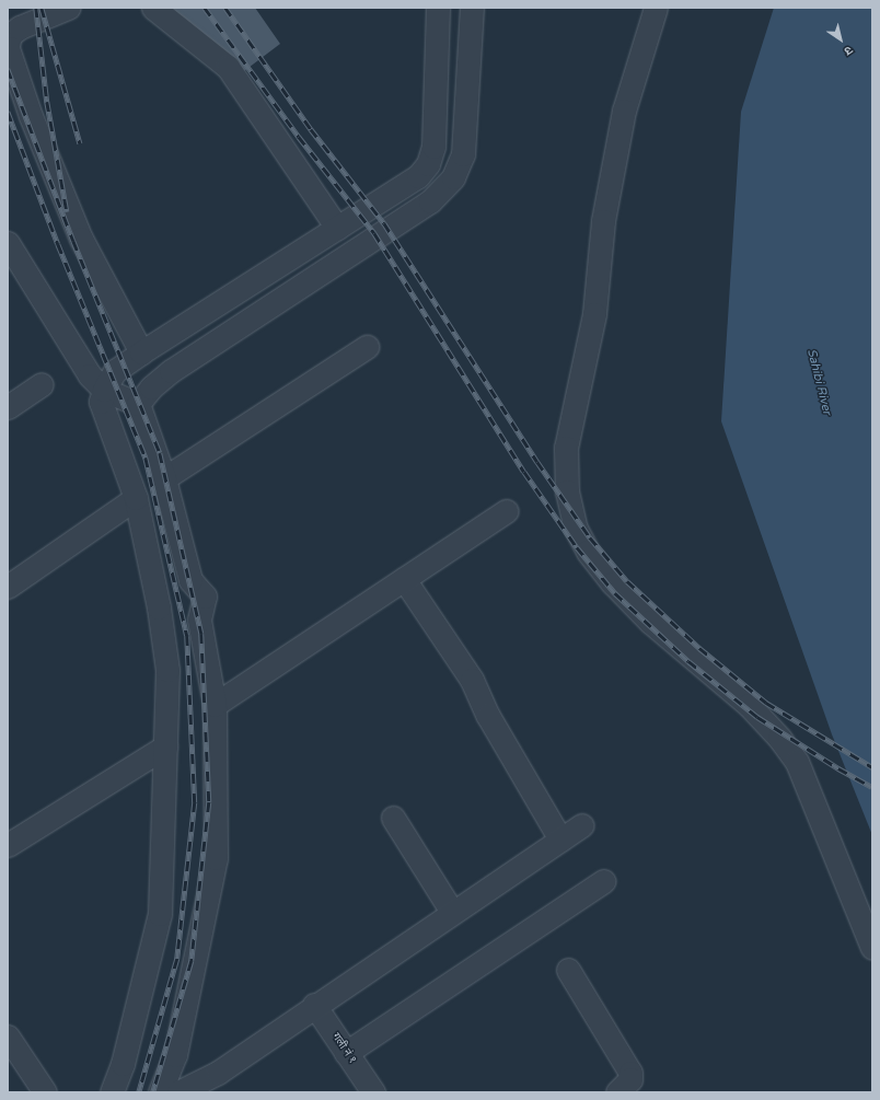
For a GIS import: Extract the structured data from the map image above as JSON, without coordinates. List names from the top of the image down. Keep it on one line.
{"streets":{"street":["गली नं १"]},"water":["Sahibi River"],"north":"bottom right"}
